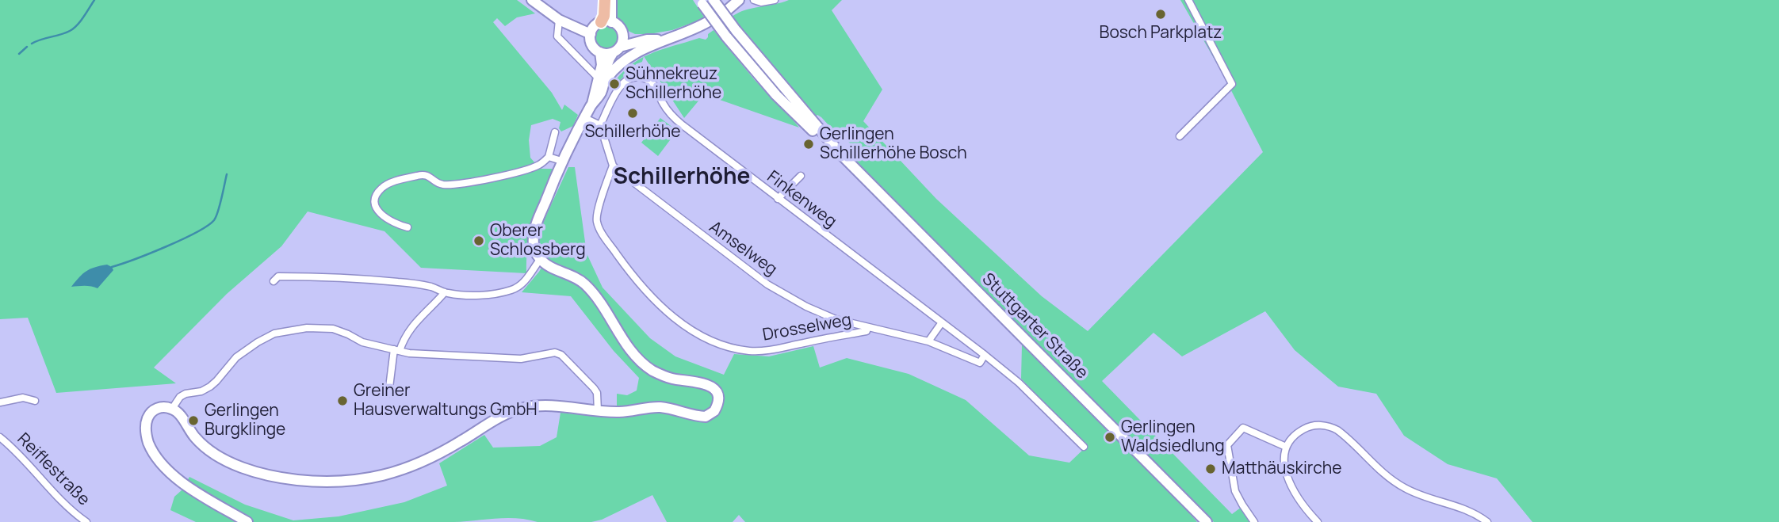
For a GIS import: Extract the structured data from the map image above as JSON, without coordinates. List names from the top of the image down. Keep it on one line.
{"streets":{"main road":["Stuttgarter Straße"],"street":["Finkenweg","Amselweg","Drosselweg","Reiflestraße"]},"crossings":[["Finkenweg","Amselweg"],["Amselweg","Drosselweg"]],"districts":["Schillerhöhe"],"places":["Bosch Parkplatz","Sühnekreuz Schillerhöhe","Schillerhöhe","Gerlingen Schillerhöhe Bosch","Oberer Schlossberg","Greiner Hausverwaltungs GmbH","Gerlingen Burgklinge","Gerlingen Waldsiedlung","Matthäuskirche"]}
